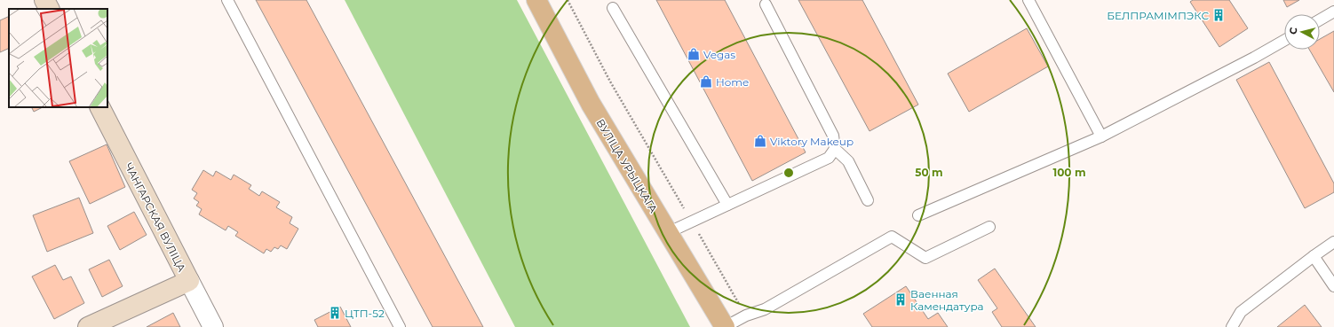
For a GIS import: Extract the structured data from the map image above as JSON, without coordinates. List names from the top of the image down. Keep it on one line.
{"streets":{"main road":["ВУЛІЦА УРЫЦКАГА","ЧАНГАРСКАЯ ВУЛІЦА"]},"places":{"building":["БЕЛПРАМІМПЭКС","Ваенная Камендатура","ЦТП-52"],"shop":["Vegas","Home","Viktory Makeup"]},"north":"left","rings":["50 m","100 m"]}
